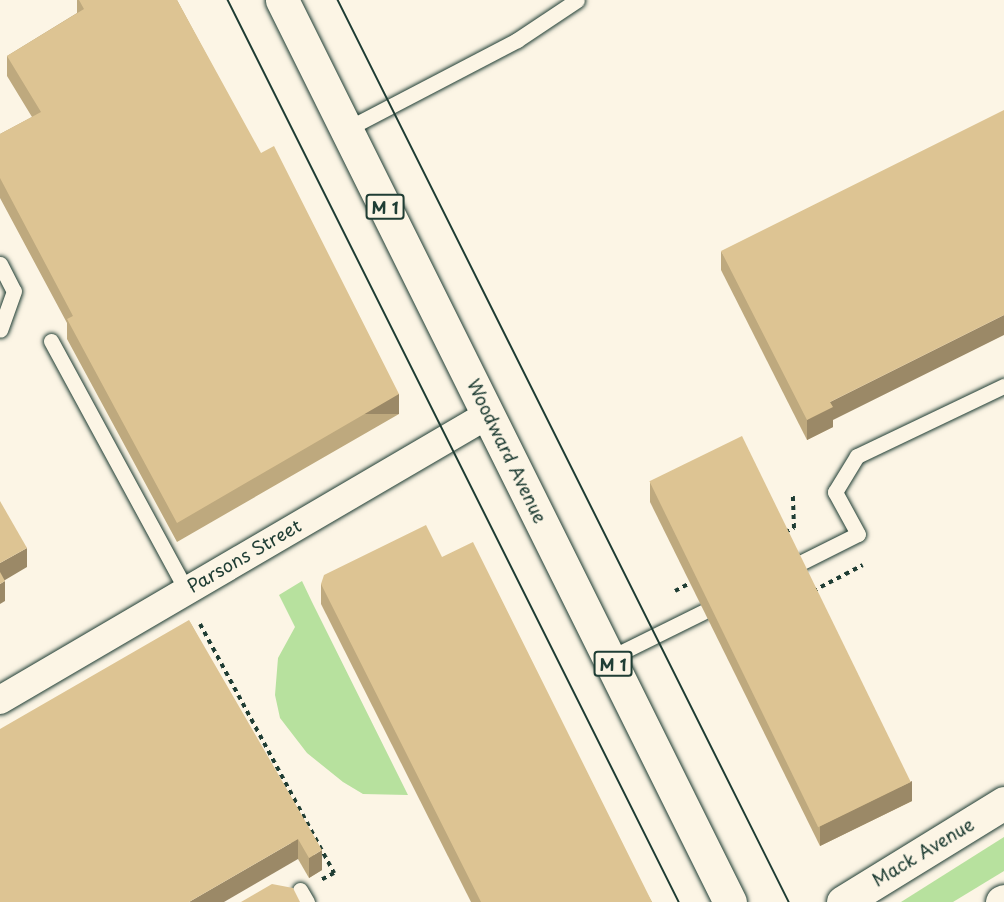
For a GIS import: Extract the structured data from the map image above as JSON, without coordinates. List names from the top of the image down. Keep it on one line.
{"streets":{"main road":["M 1","Woodward Avenue","Mack Avenue"],"street":["Parsons Street"]},"crossings":[["Woodward Avenue","Parsons Street"]]}
